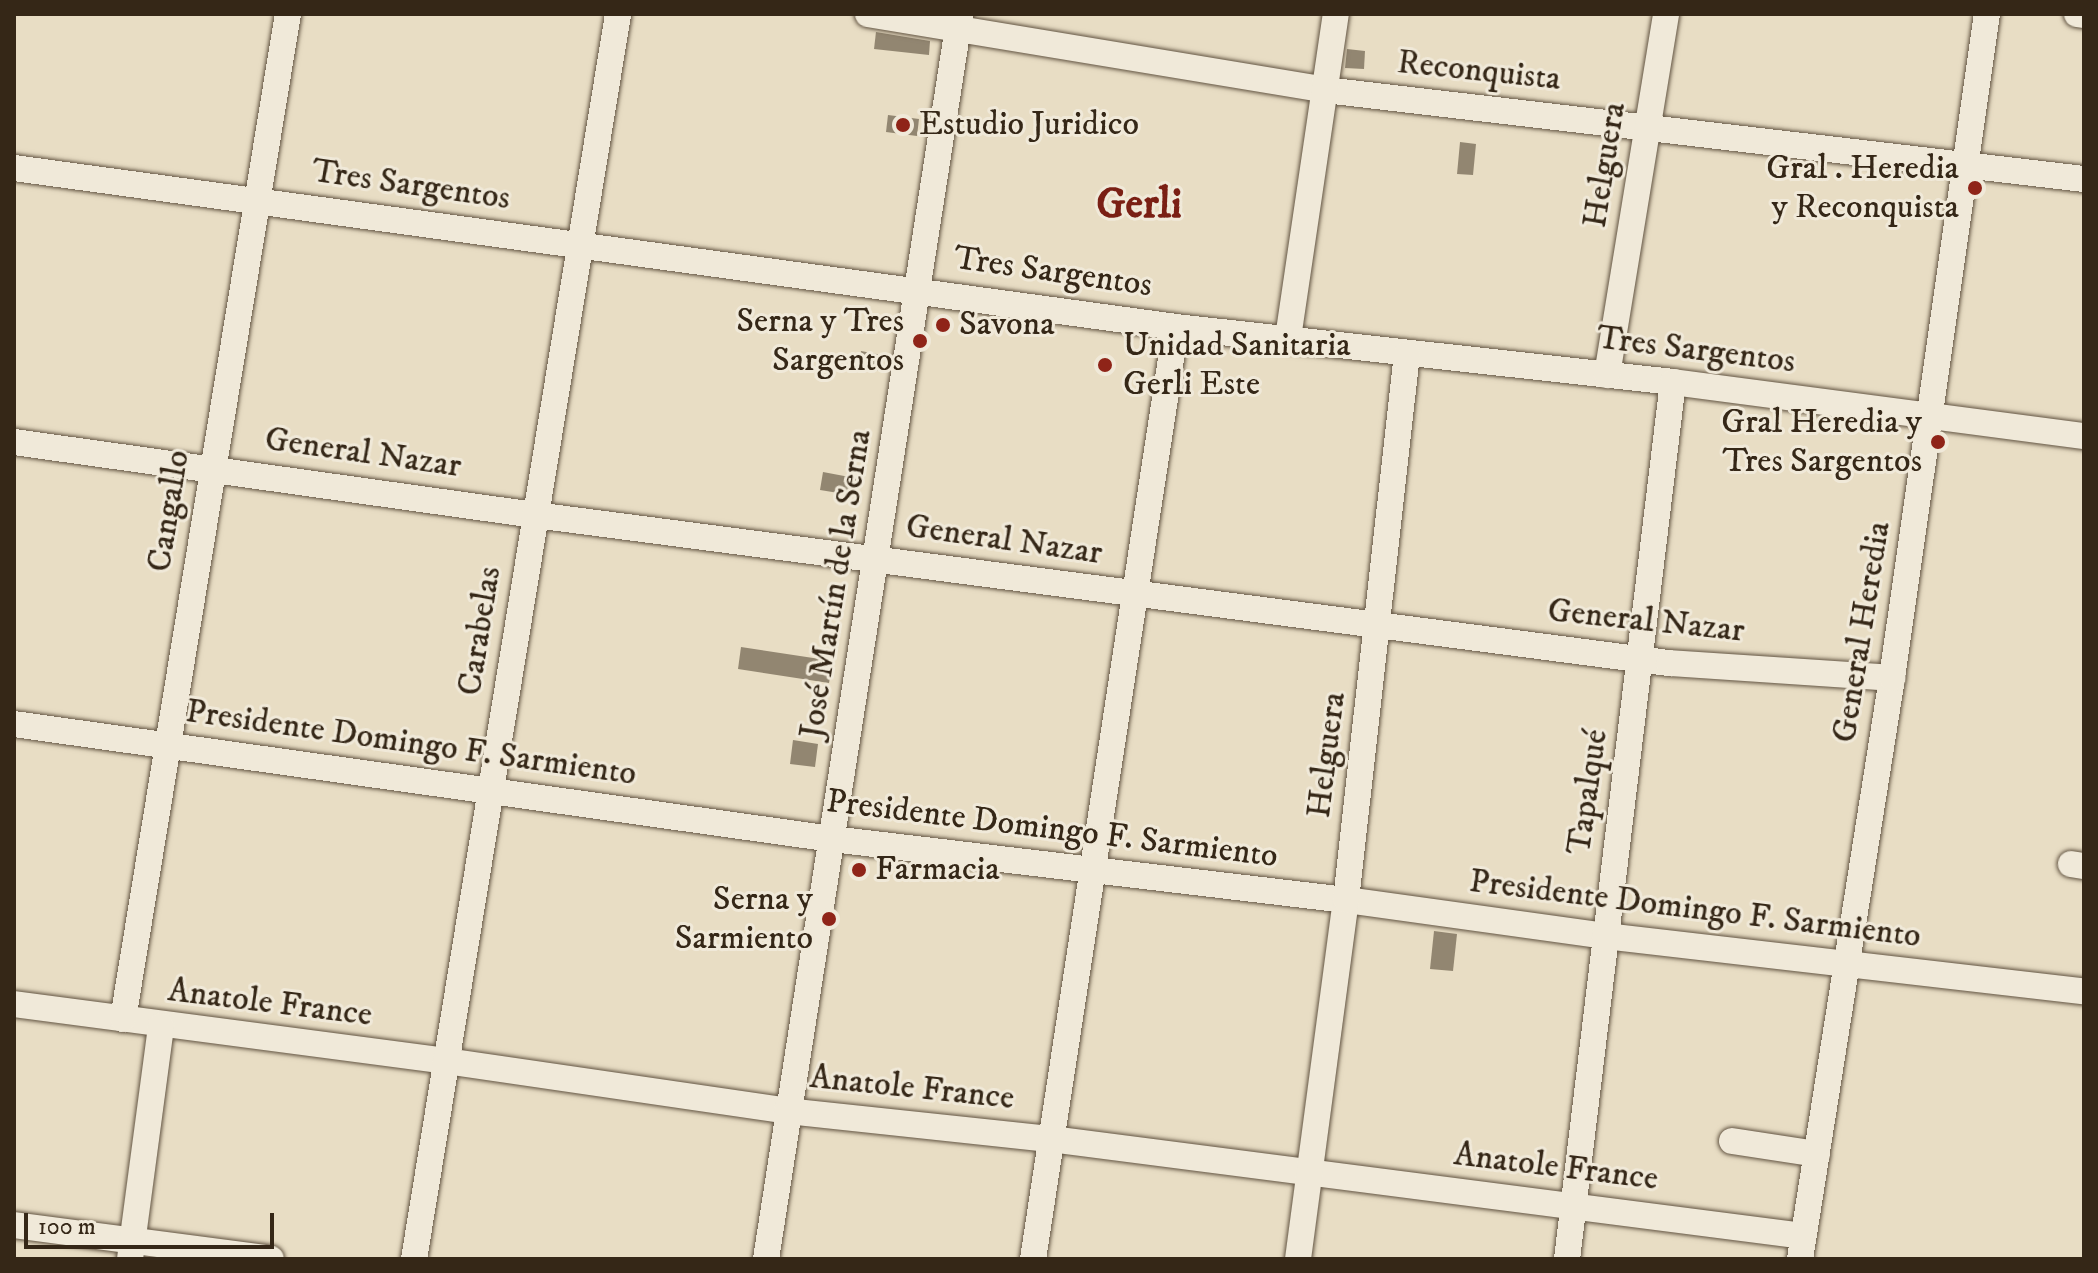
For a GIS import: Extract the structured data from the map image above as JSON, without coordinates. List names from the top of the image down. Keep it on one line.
{"streets":{"street":["Reconquista","Helguera","Tres Sargentos","General Nazar","Cangallo","José Martín de la Serna","Carabelas","General Heredia","Presidente Domingo F. Sarmiento","Tapalqué","Anatole France"]},"crossings":[["Reconquista","Helguera"],["Reconquista","José Martín de la Serna"],["Reconquista","General Heredia"],["Helguera","Tres Sargentos"],["Helguera","General Nazar"],["Helguera","Presidente Domingo F. Sarmiento"],["Helguera","Anatole France"],["Tres Sargentos","Cangallo"],["Tres Sargentos","José Martín de la Serna"],["Tres Sargentos","Carabelas"],["Tres Sargentos","General Heredia"],["Tres Sargentos","Tapalqué"],["General Nazar","Cangallo"],["General Nazar","José Martín de la Serna"],["General Nazar","Carabelas"],["General Nazar","General Heredia"],["General Nazar","Tapalqué"],["Cangallo","Presidente Domingo F. Sarmiento"],["Cangallo","Anatole France"],["José Martín de la Serna","Presidente Domingo F. Sarmiento"],["José Martín de la Serna","Anatole France"],["Carabelas","Presidente Domingo F. Sarmiento"],["Carabelas","Anatole France"],["General Heredia","Presidente Domingo F. Sarmiento"],["General Heredia","Anatole France"],["Presidente Domingo F. Sarmiento","Tapalqué"],["Tapalqué","Anatole France"]],"districts":["Gerli"],"places":["Estudio Juridico","Gral . Heredia y Reconquista","Savona","Serna y Tres Sargentos","Unidad Sanitaria Gerli Este","Gral Heredia y Tres Sargentos","Farmacia","Serna y Sarmiento"],"scale_bar":"100 m"}
